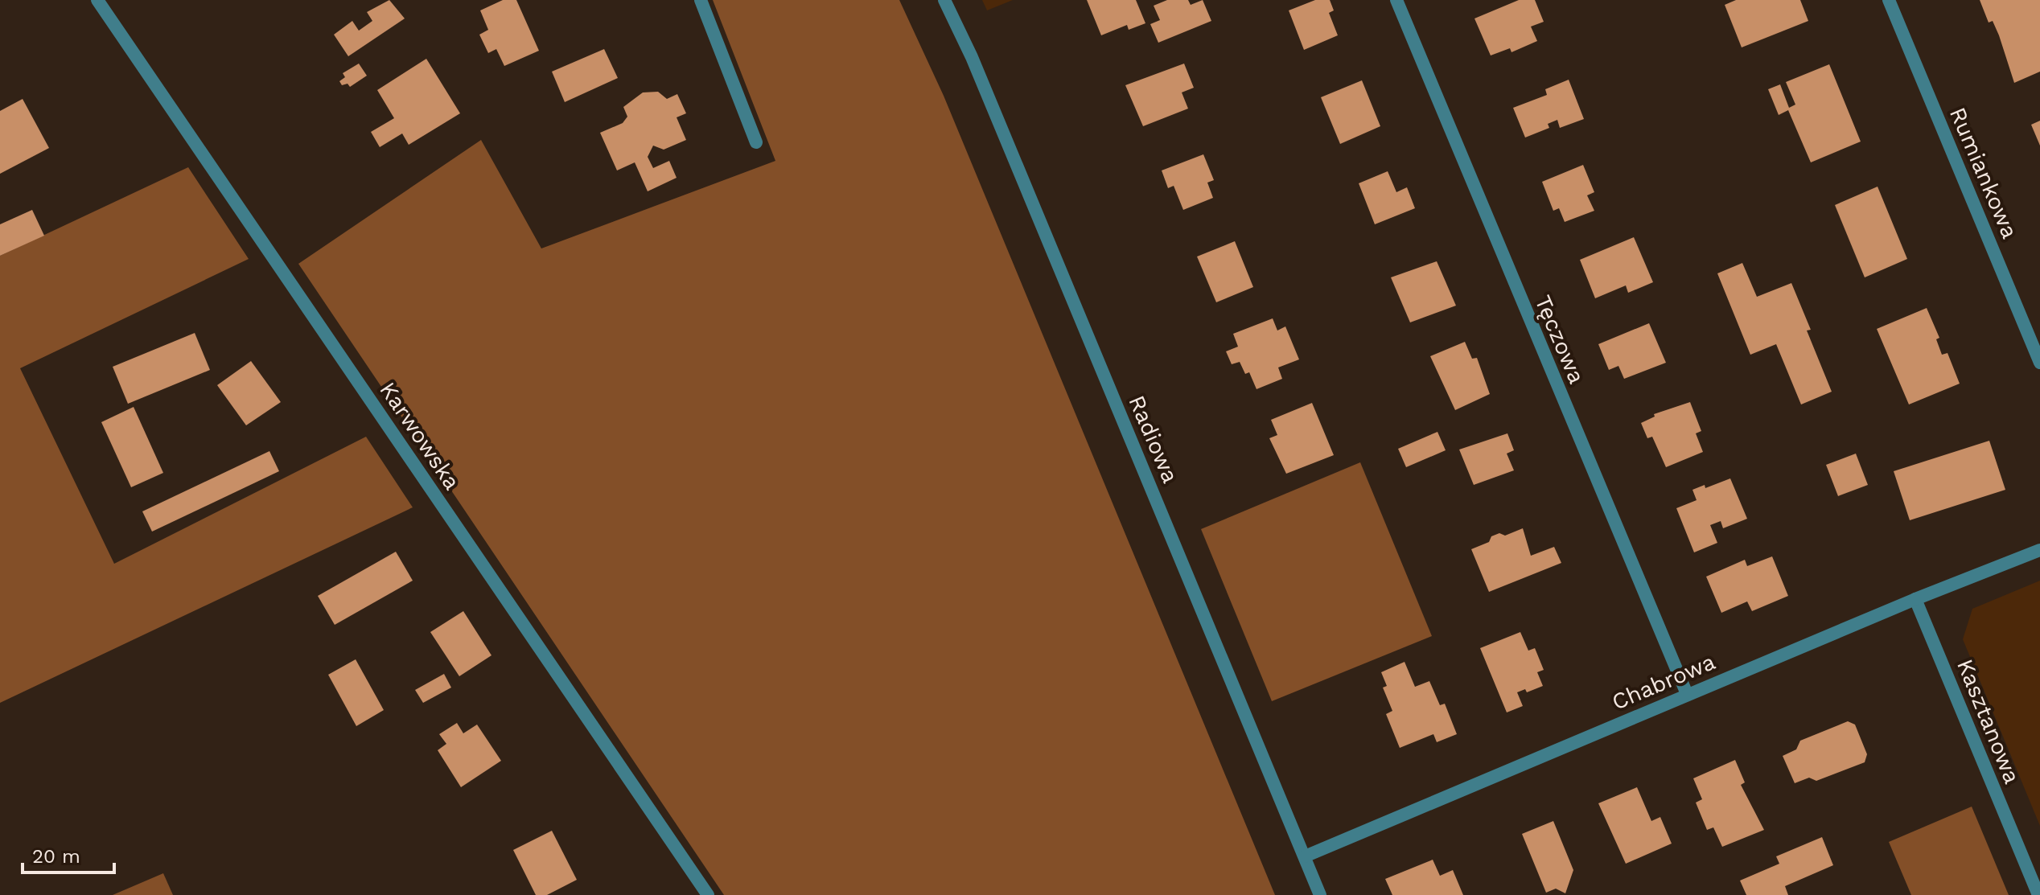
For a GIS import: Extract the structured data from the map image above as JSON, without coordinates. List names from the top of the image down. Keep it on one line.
{"streets":{"street":["Rumiankowa","Tęczowa","Karwowska","Radiowa","Chabrowa","Kasztanowa"]},"crossings":[["Tęczowa","Chabrowa"],["Radiowa","Chabrowa"],["Chabrowa","Kasztanowa"]],"scale_bar":"20 m"}
